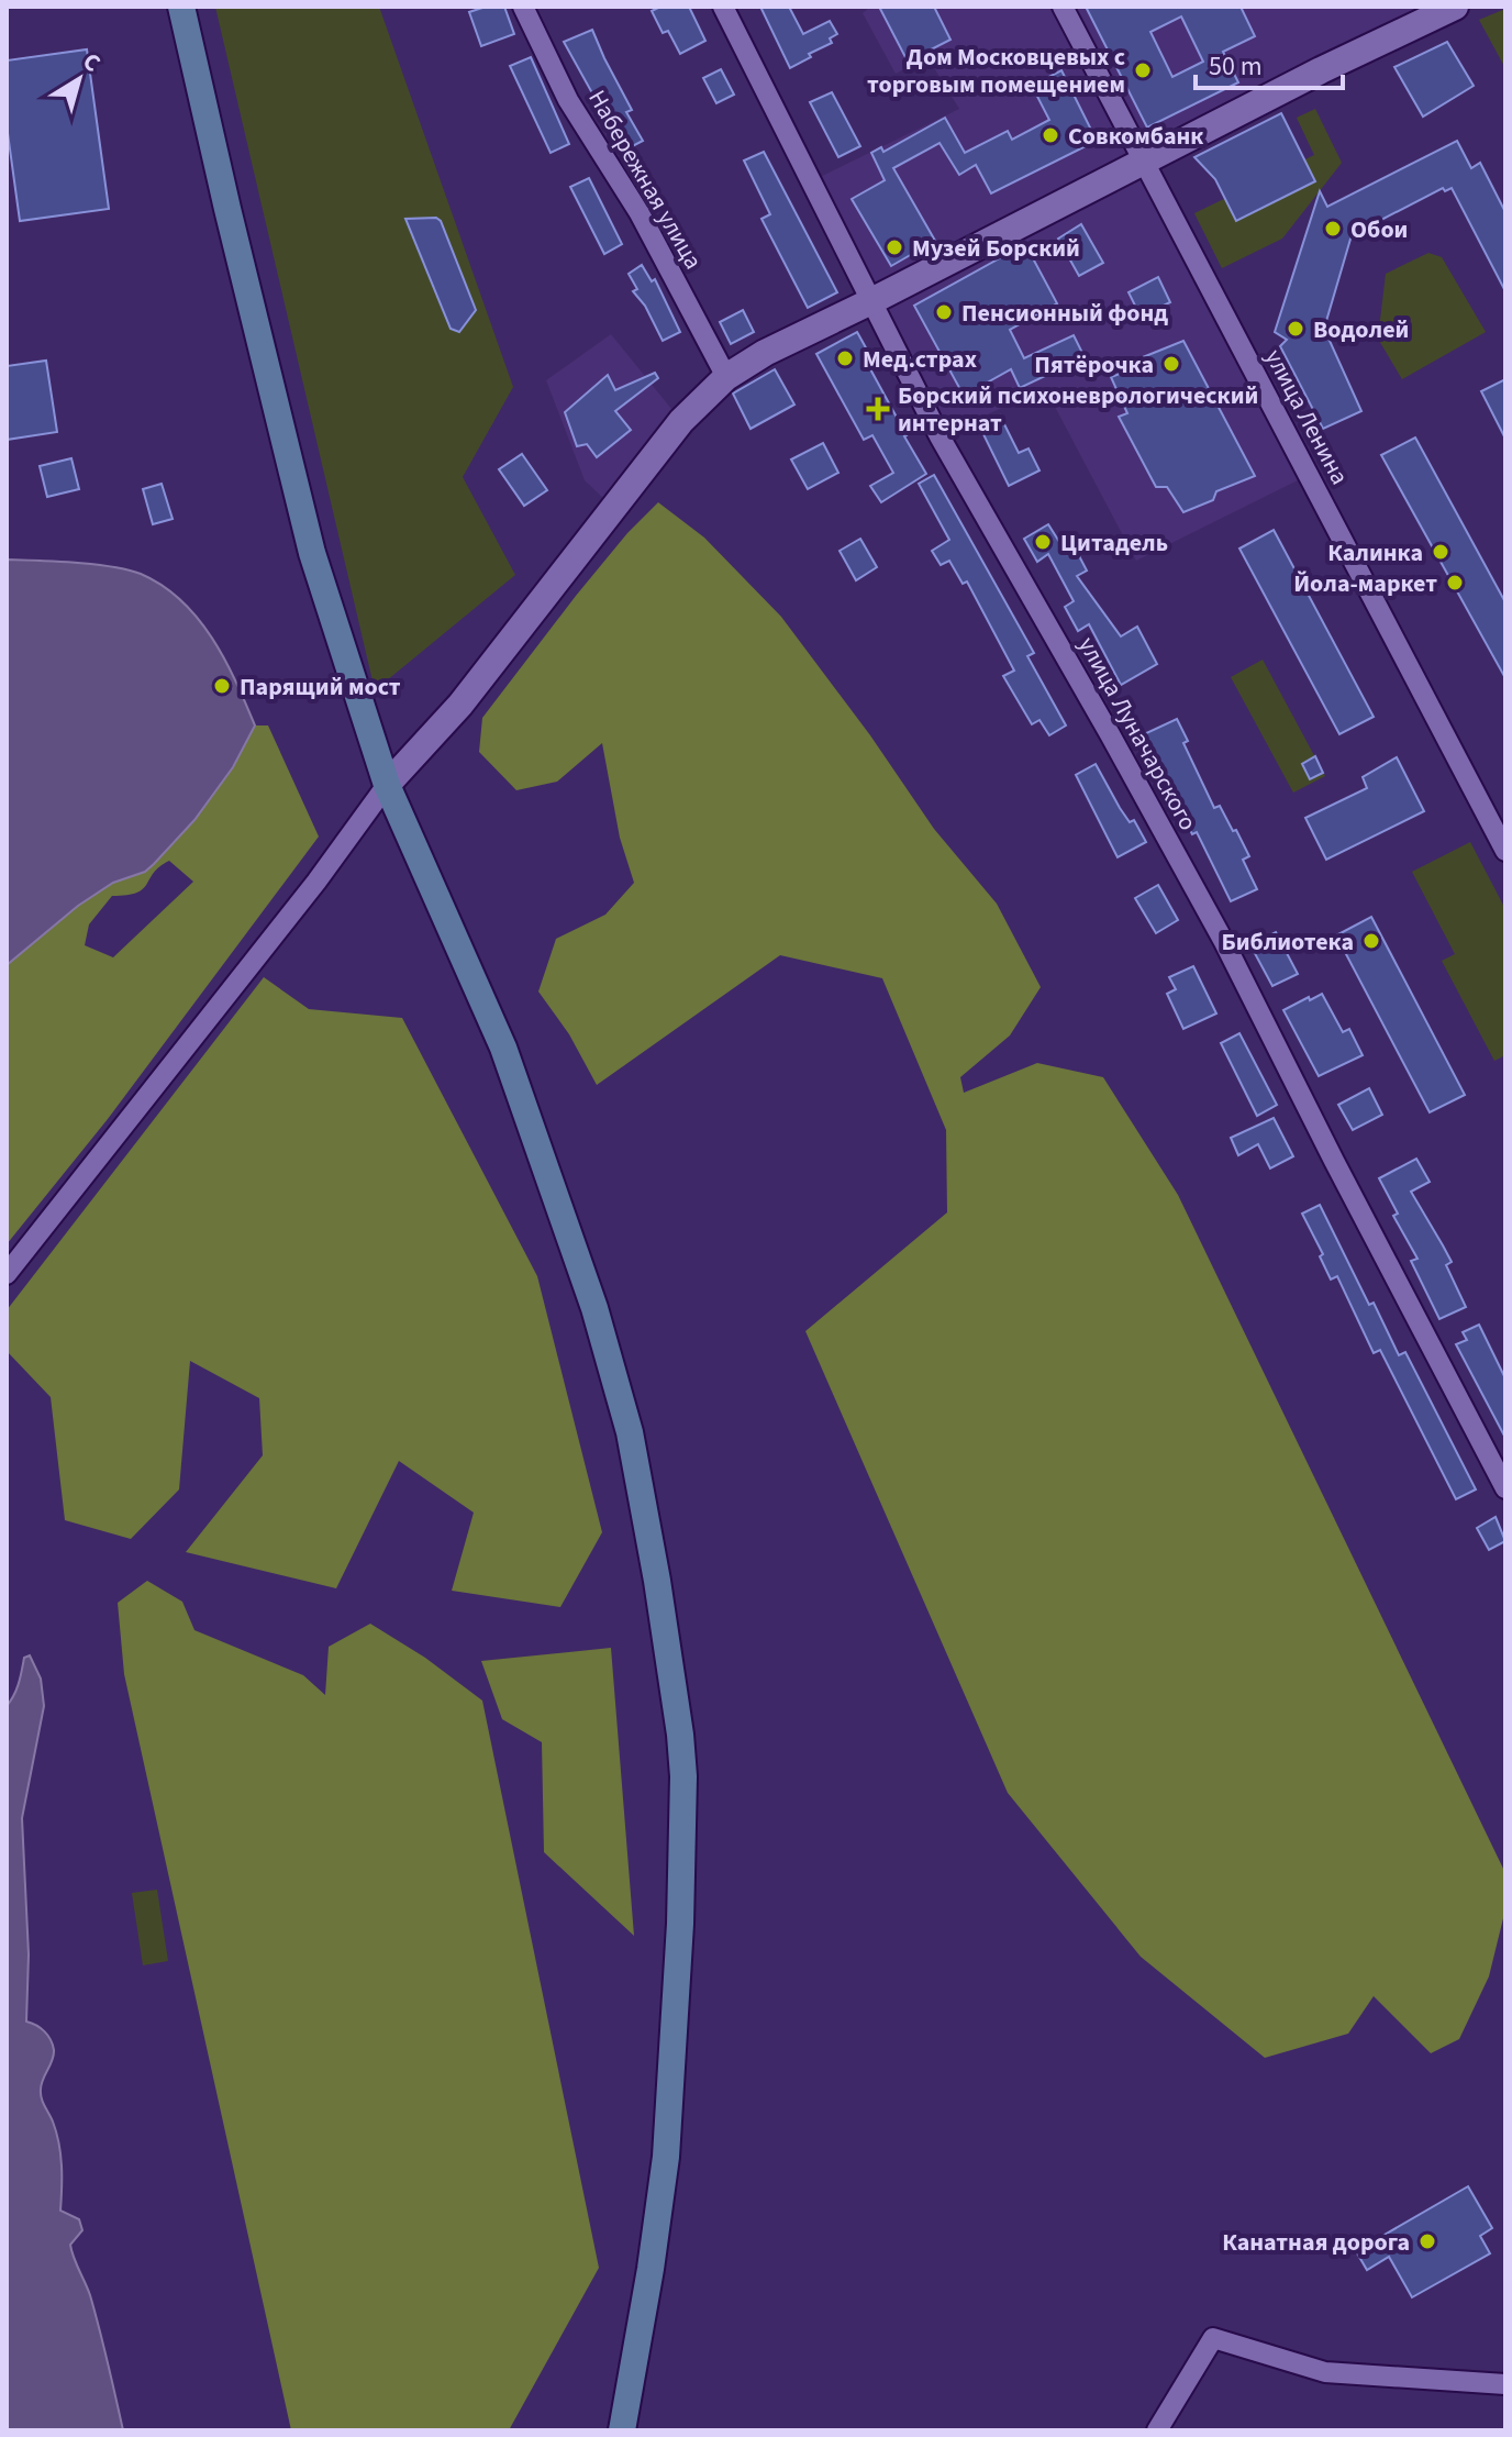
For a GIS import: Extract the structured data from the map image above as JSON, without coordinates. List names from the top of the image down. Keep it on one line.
{"streets":{"street":["Набережная улица","улица Ленина","улица Луначарского"]},"places":{"other":["Дом Московцевых с торговым помещением","Совкомбанк","Обои","Музей Борский","Пенсионный фонд","Водолей","Мед.страх","Пятёрочка","Цитадель","Калинка","Йола-маркет","Парящий мост","Библиотека","Канатная дорога"],"health":["Борский психоневрологический интернат"]},"scale_bar":"50 m","north":"top right"}
